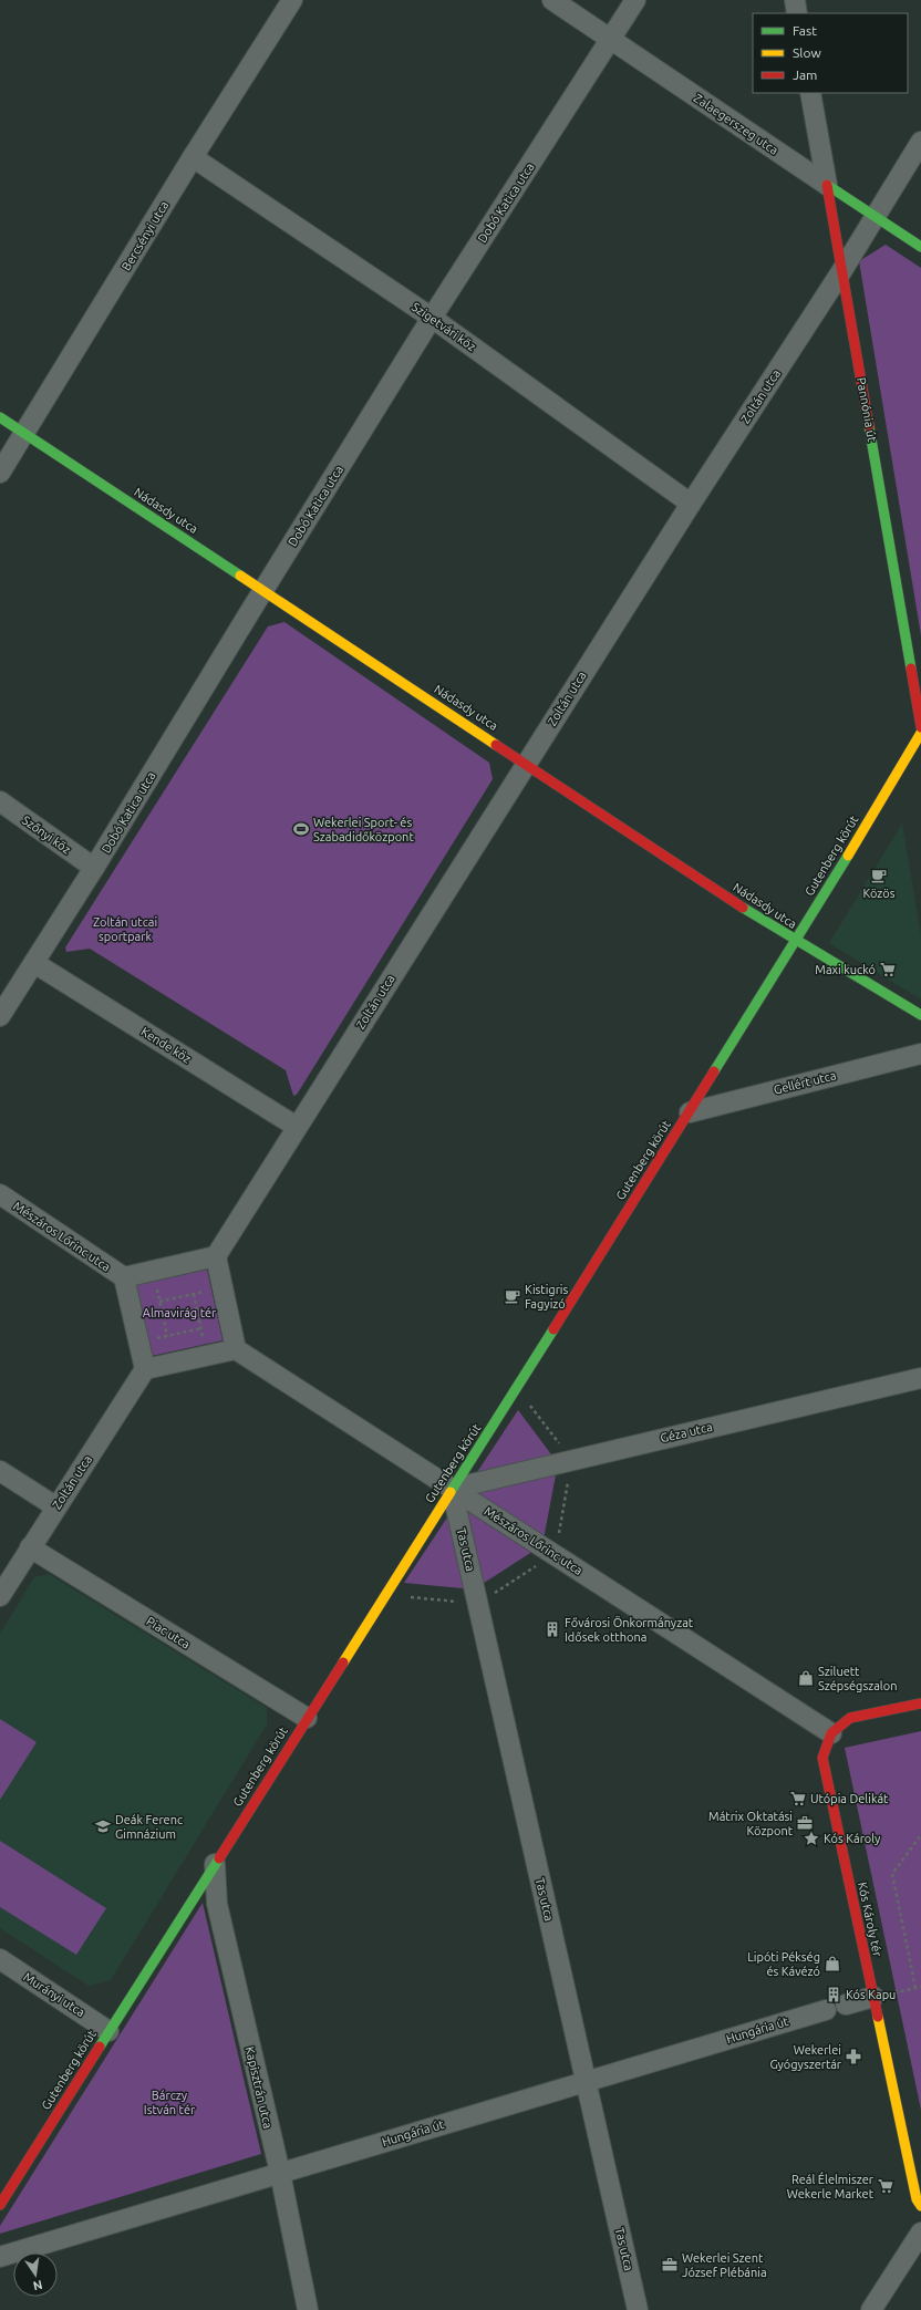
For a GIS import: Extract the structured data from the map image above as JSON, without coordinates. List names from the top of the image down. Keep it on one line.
{"streets":{"street":["Zalaegerszeg utca","Dobó Katica utca","Bercsényi utca","Szigetvári köz","Zoltán utca","Pannónia út","Nádasdy utca","Szőnyi köz","Gutenberg körút","Kende köz","Gellért utca","Mészáros Lőrinc utca","Géza utca","Tas utca","Piac utca","Kós Károly tér","Murányi utca","Hungária út","Kapisztrán utca"]},"crossings":[["Zalaegerszeg utca","Dobó Katica utca"],["Zalaegerszeg utca","Zoltán utca"],["Zalaegerszeg utca","Pannónia út"],["Dobó Katica utca","Szigetvári köz"],["Dobó Katica utca","Nádasdy utca"],["Dobó Katica utca","Szőnyi köz"],["Dobó Katica utca","Kende köz"],["Bercsényi utca","Szigetvári köz"],["Bercsényi utca","Nádasdy utca"],["Szigetvári köz","Zoltán utca"],["Zoltán utca","Pannónia út"],["Zoltán utca","Nádasdy utca"],["Zoltán utca","Kende köz"],["Zoltán utca","Piac utca"],["Nádasdy utca","Gutenberg körút"],["Gutenberg körút","Gellért utca"],["Gutenberg körút","Mészáros Lőrinc utca"],["Gutenberg körút","Géza utca"],["Gutenberg körút","Tas utca"],["Gutenberg körút","Piac utca"],["Gutenberg körút","Murányi utca"],["Gutenberg körút","Kapisztrán utca"],["Mészáros Lőrinc utca","Géza utca"],["Mészáros Lőrinc utca","Tas utca"],["Mészáros Lőrinc utca","Kós Károly tér"],["Géza utca","Tas utca"],["Tas utca","Hungária út"],["Hungária út","Kapisztrán utca"]],"parks":["Zoltán utcai sportpark","Almavirág tér","Bárczy István tér"],"places":{"sports":["Wekerlei Sport- és Szabadidőközpont"],"cafe":["Közös","Kistigris Fagyizó"],"supermarket":["Maxi kuckó","Utópia Delikát","Reál Élelmiszer Wekerle Market"],"building":["Fővárosi Önkormányzat Idősek otthona","Kós Kapu"],"shop":["Sziluett Szépségszalon","Lipóti Pékség és Kávézó"],"office":["Mátrix Oktatási Központ","Wekerlei Szent József Plébánia"],"school or university":["Deák Ferenc Gimnázium"],"place":["Kós Károly"],"pharmacy":["Wekerlei Gyógyszertár"]},"legend":["Fast","Slow","Jam"],"north":"bottom"}
